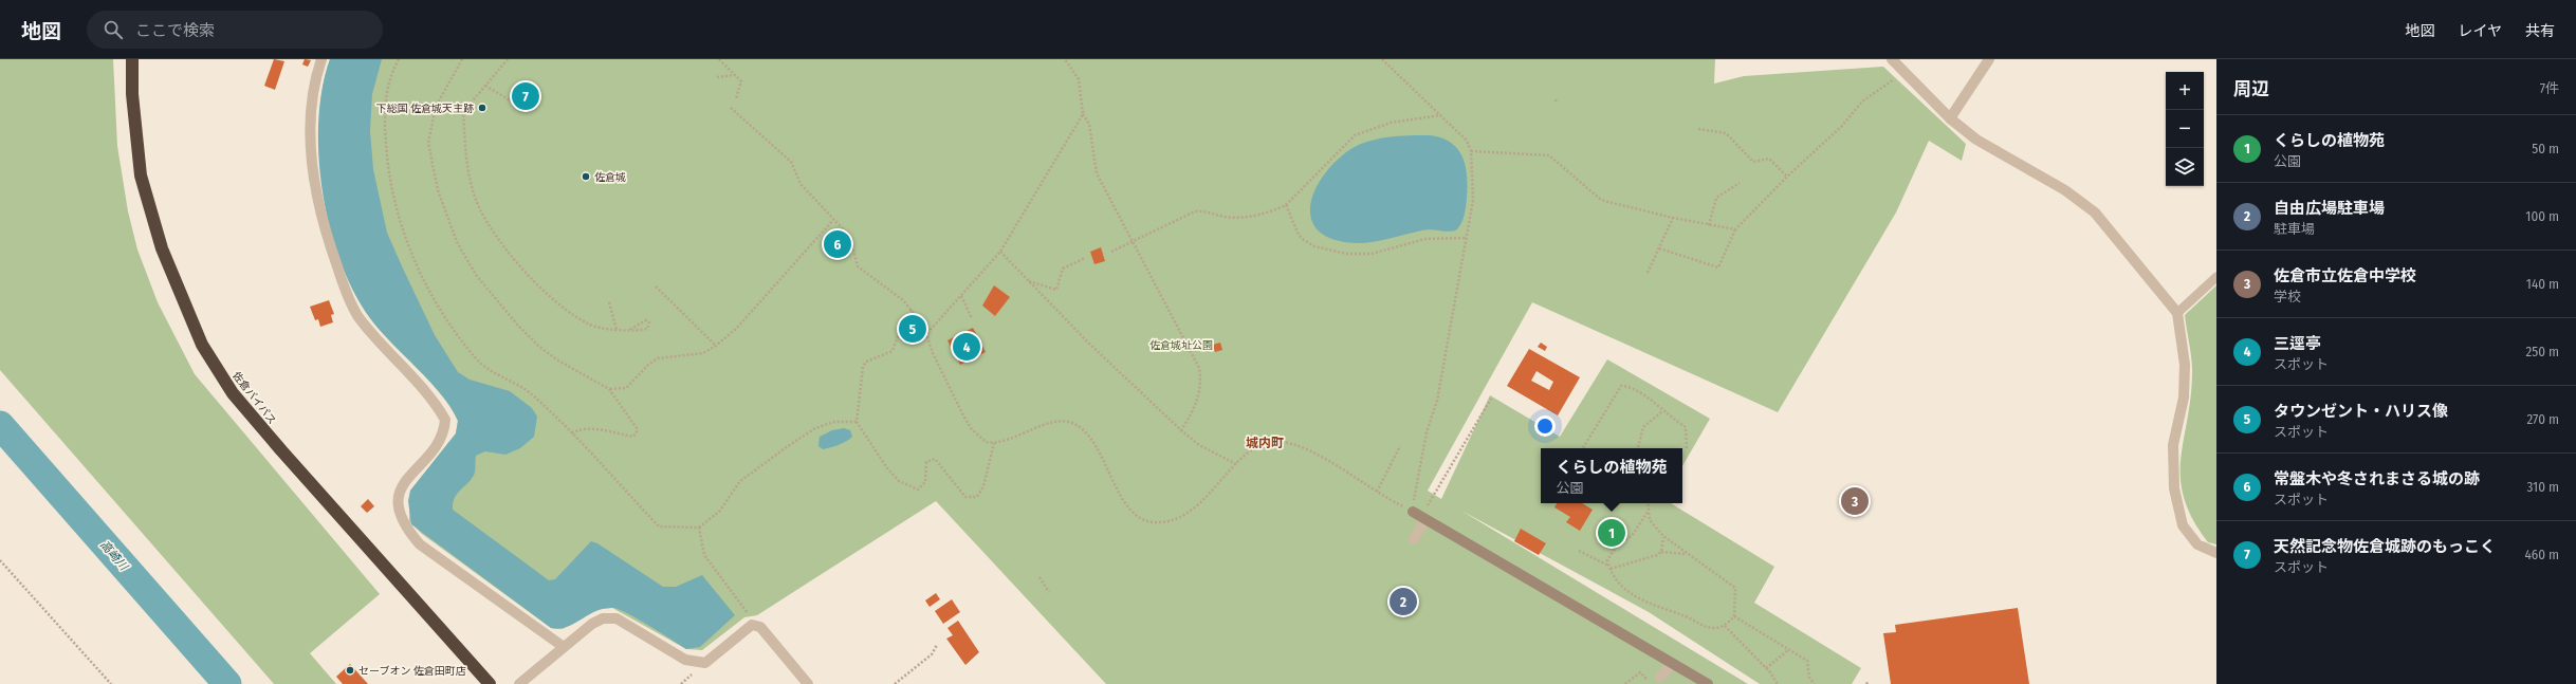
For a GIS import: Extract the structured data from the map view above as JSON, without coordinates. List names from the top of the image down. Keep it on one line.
{"streets":{"highway":["佐倉バイパス"]},"districts":["城内町"],"water":["高崎川"],"parks":["佐倉城址公園"],"places":["下総国 佐倉城天主跡","佐倉城","セーブオン 佐倉田町店"],"page":{"header":"地図","search":"ここで検索","nav":["地図","レイヤ","共有"],"heading":["周辺","7件"],"map_buttons":["+","−"],"pins":["7","6","5","4","3","1","2"],"list":[{"mark":"1","name":"くらしの植物苑","note":"公園","value":"50 m"},{"mark":"2","name":"自由広場駐車場","note":"駐車場","value":"100 m"},{"mark":"3","name":"佐倉市立佐倉中学校","note":"学校","value":"140 m"},{"mark":"4","name":"三逕亭","note":"スポット","value":"250 m"},{"mark":"5","name":"タウンゼント・ハリス像","note":"スポット","value":"270 m"},{"mark":"6","name":"常盤木や冬されまさる城の跡","note":"スポット","value":"310 m"},{"mark":"7","name":"天然記念物佐倉城跡のもっこく","note":"スポット","value":"460 m"}],"popup":["くらしの植物苑","公園"]}}
